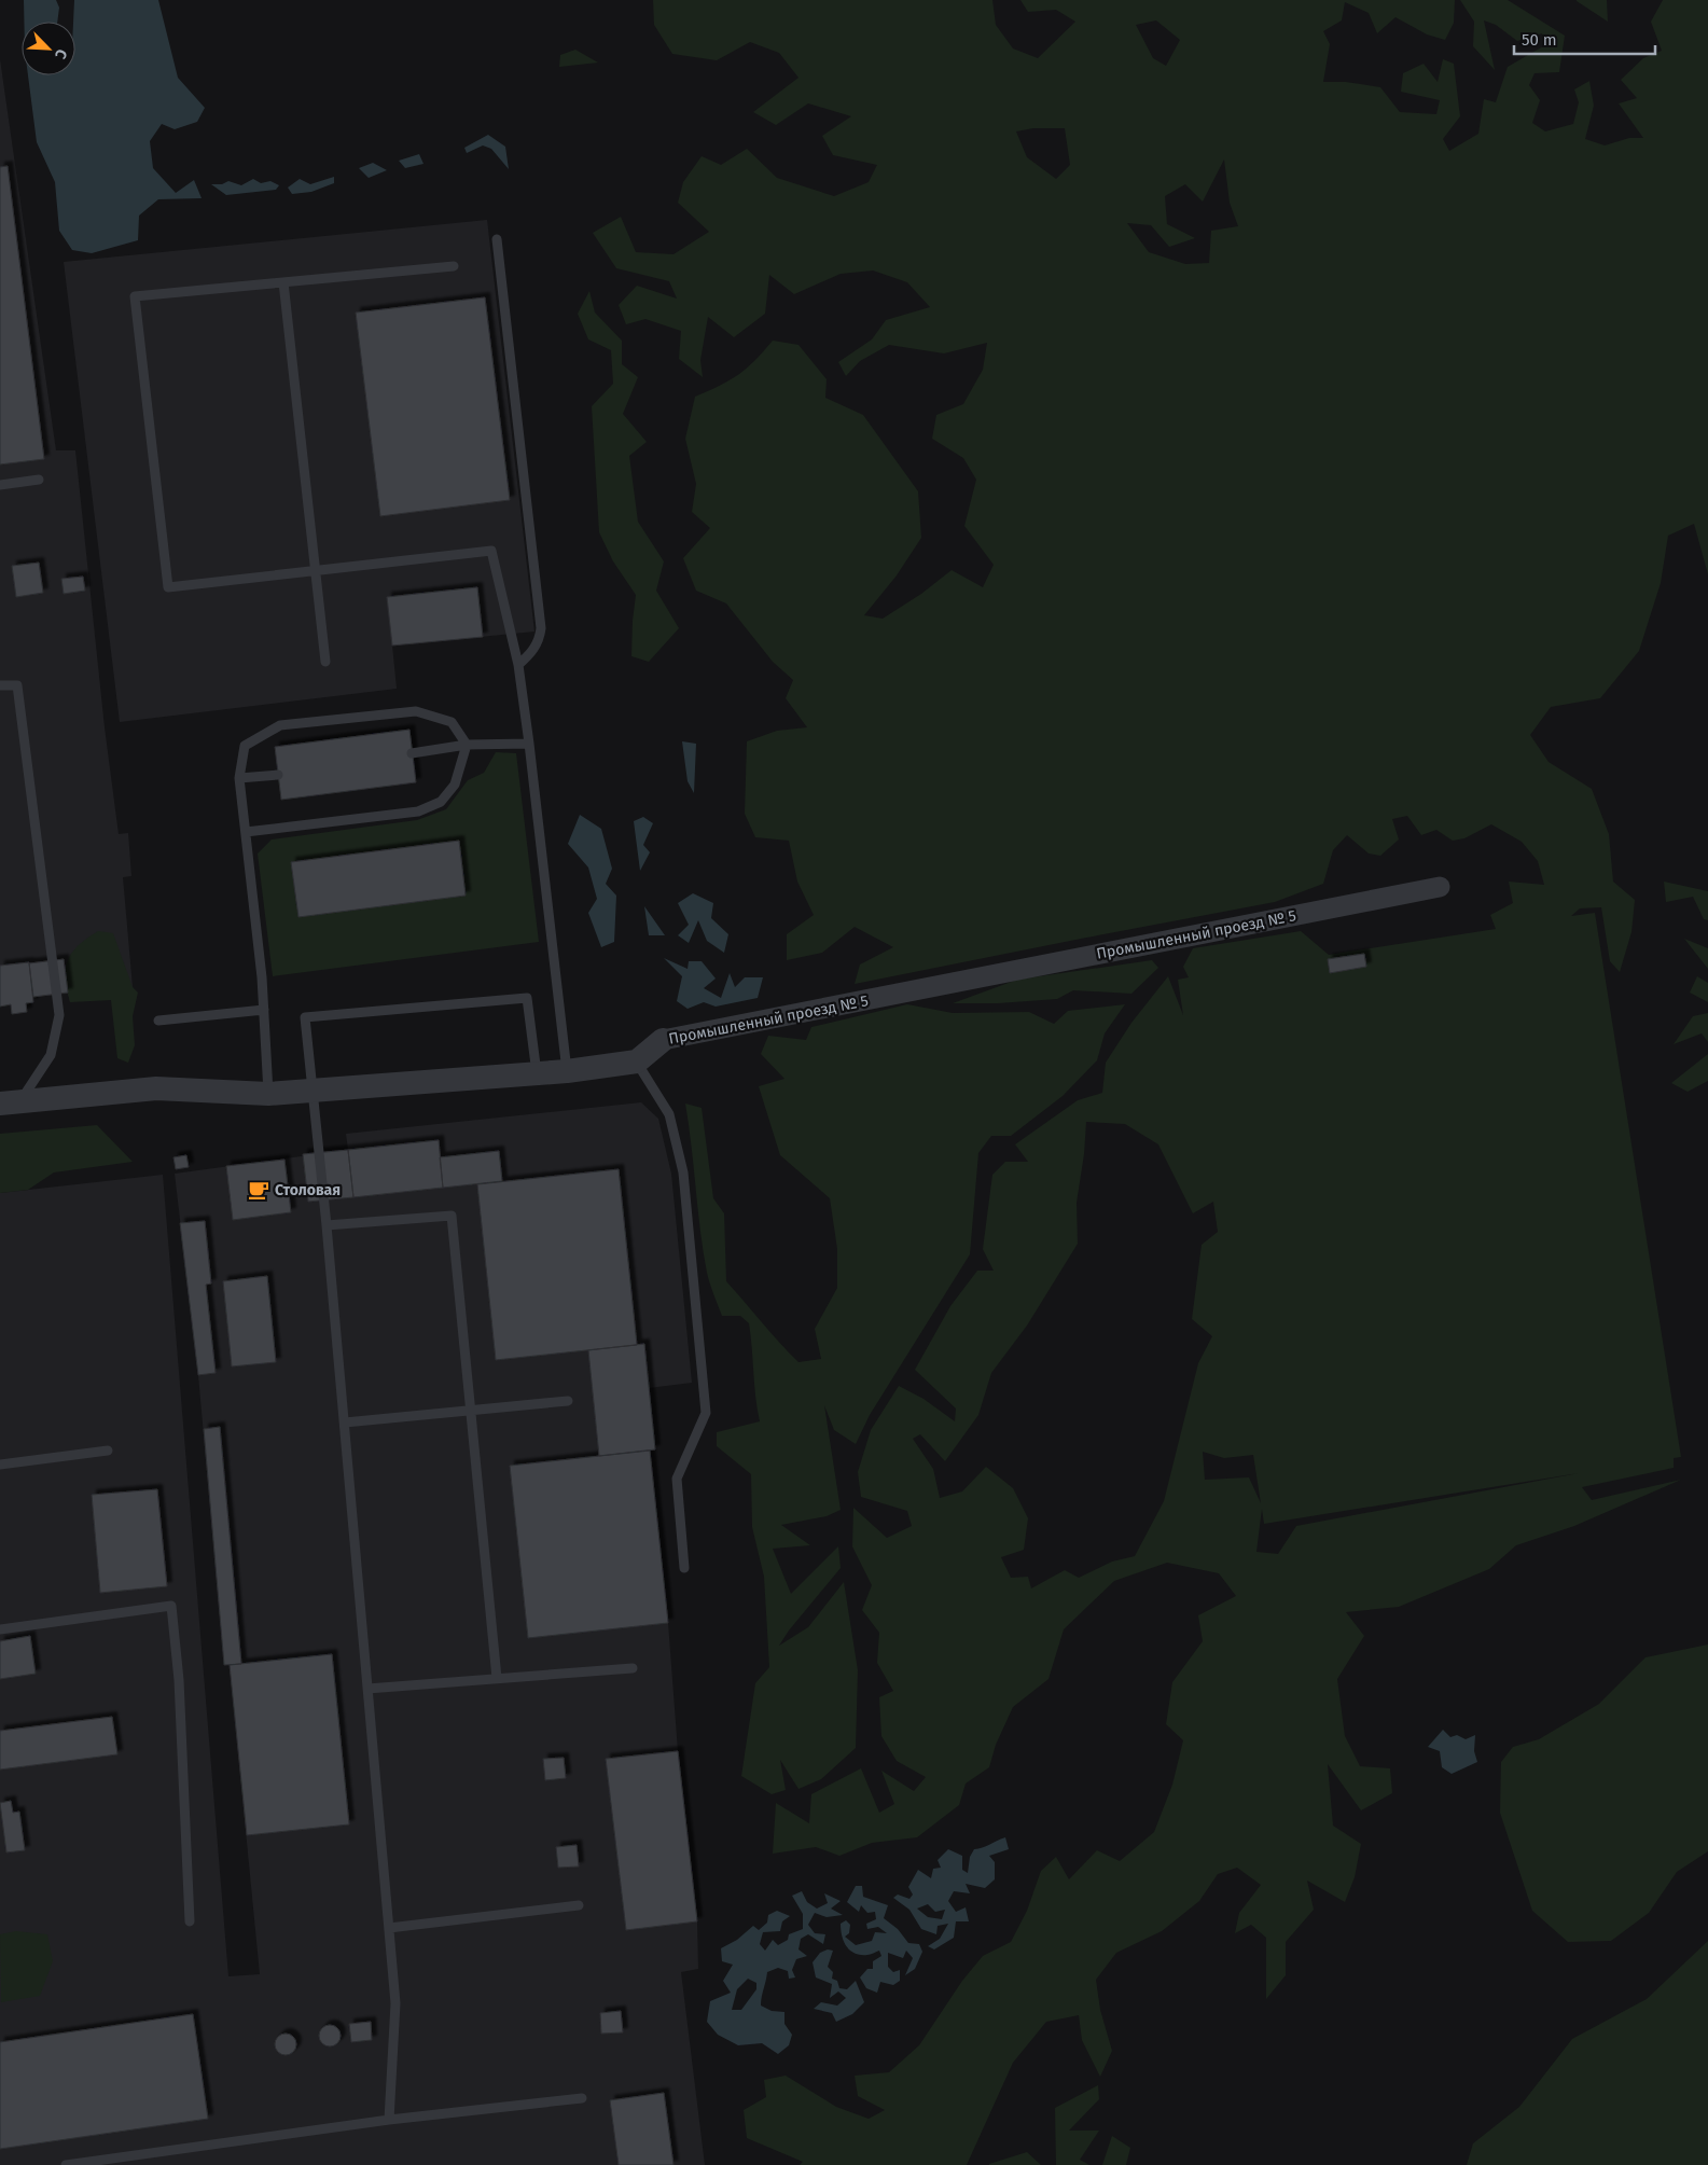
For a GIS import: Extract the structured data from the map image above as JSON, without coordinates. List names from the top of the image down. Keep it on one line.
{"streets":{"street":["Промышленный проезд № 5"]},"places":{"cafe":["Столовая"]},"scale_bar":"50 m","north":"bottom right"}
